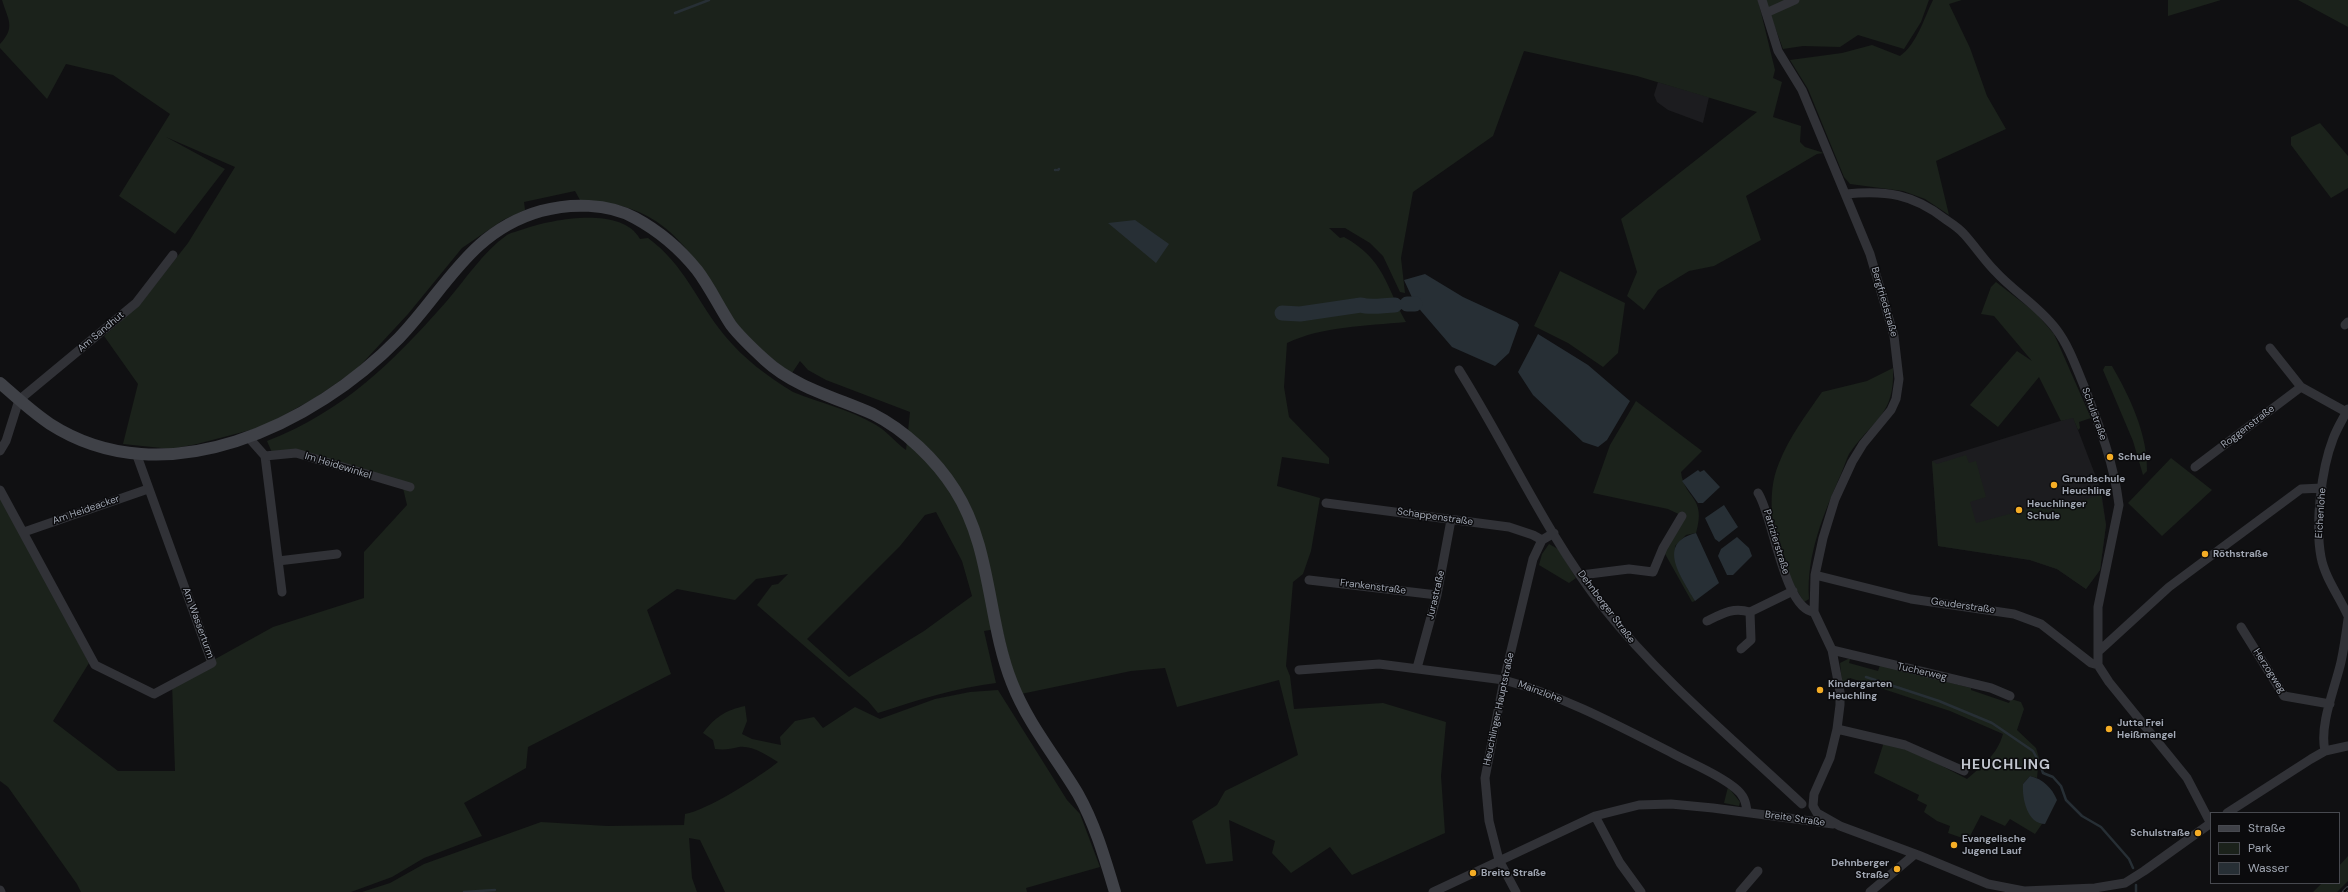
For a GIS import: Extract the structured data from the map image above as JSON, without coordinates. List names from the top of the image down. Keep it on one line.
{"streets":{"street":["Bergfriedstraße","Am Sandhut","Schulstraße","Roggenstraße","Im Heidewinkel","Am Heideacker","Eichenlohe","Schappenstraße","Patrizierstraße","Frankenstraße","Jurastraße","Geuderstraße","Dehnberger Straße","Am Wasserturm","Herzogweg","Tucherweg","Mainzlohe","Heuchlinger Hauptstraße","Breite Straße"]},"crossings":[["Bergfriedstraße","Schulstraße"],["Bergfriedstraße","Patrizierstraße"],["Bergfriedstraße","Geuderstraße"],["Bergfriedstraße","Tucherweg"],["Schulstraße","Geuderstraße"],["Am Heideacker","Am Wasserturm"],["Schappenstraße","Jurastraße"],["Schappenstraße","Heuchlinger Hauptstraße"],["Frankenstraße","Jurastraße"],["Jurastraße","Mainzlohe"],["Mainzlohe","Heuchlinger Hauptstraße"],["Mainzlohe","Breite Straße"],["Heuchlinger Hauptstraße","Breite Straße"]],"districts":["HEUCHLING"],"places":["Schule","Grundschule Heuchling","Heuchlinger Schule","Röthstraße","Kindergarten Heuchling","Jutta Frei Heißmangel","Schulstraße","Evangelische Jugend Lauf","Dehnberger Straße","Breite Straße"],"legend":["Straße","Park","Wasser"]}
